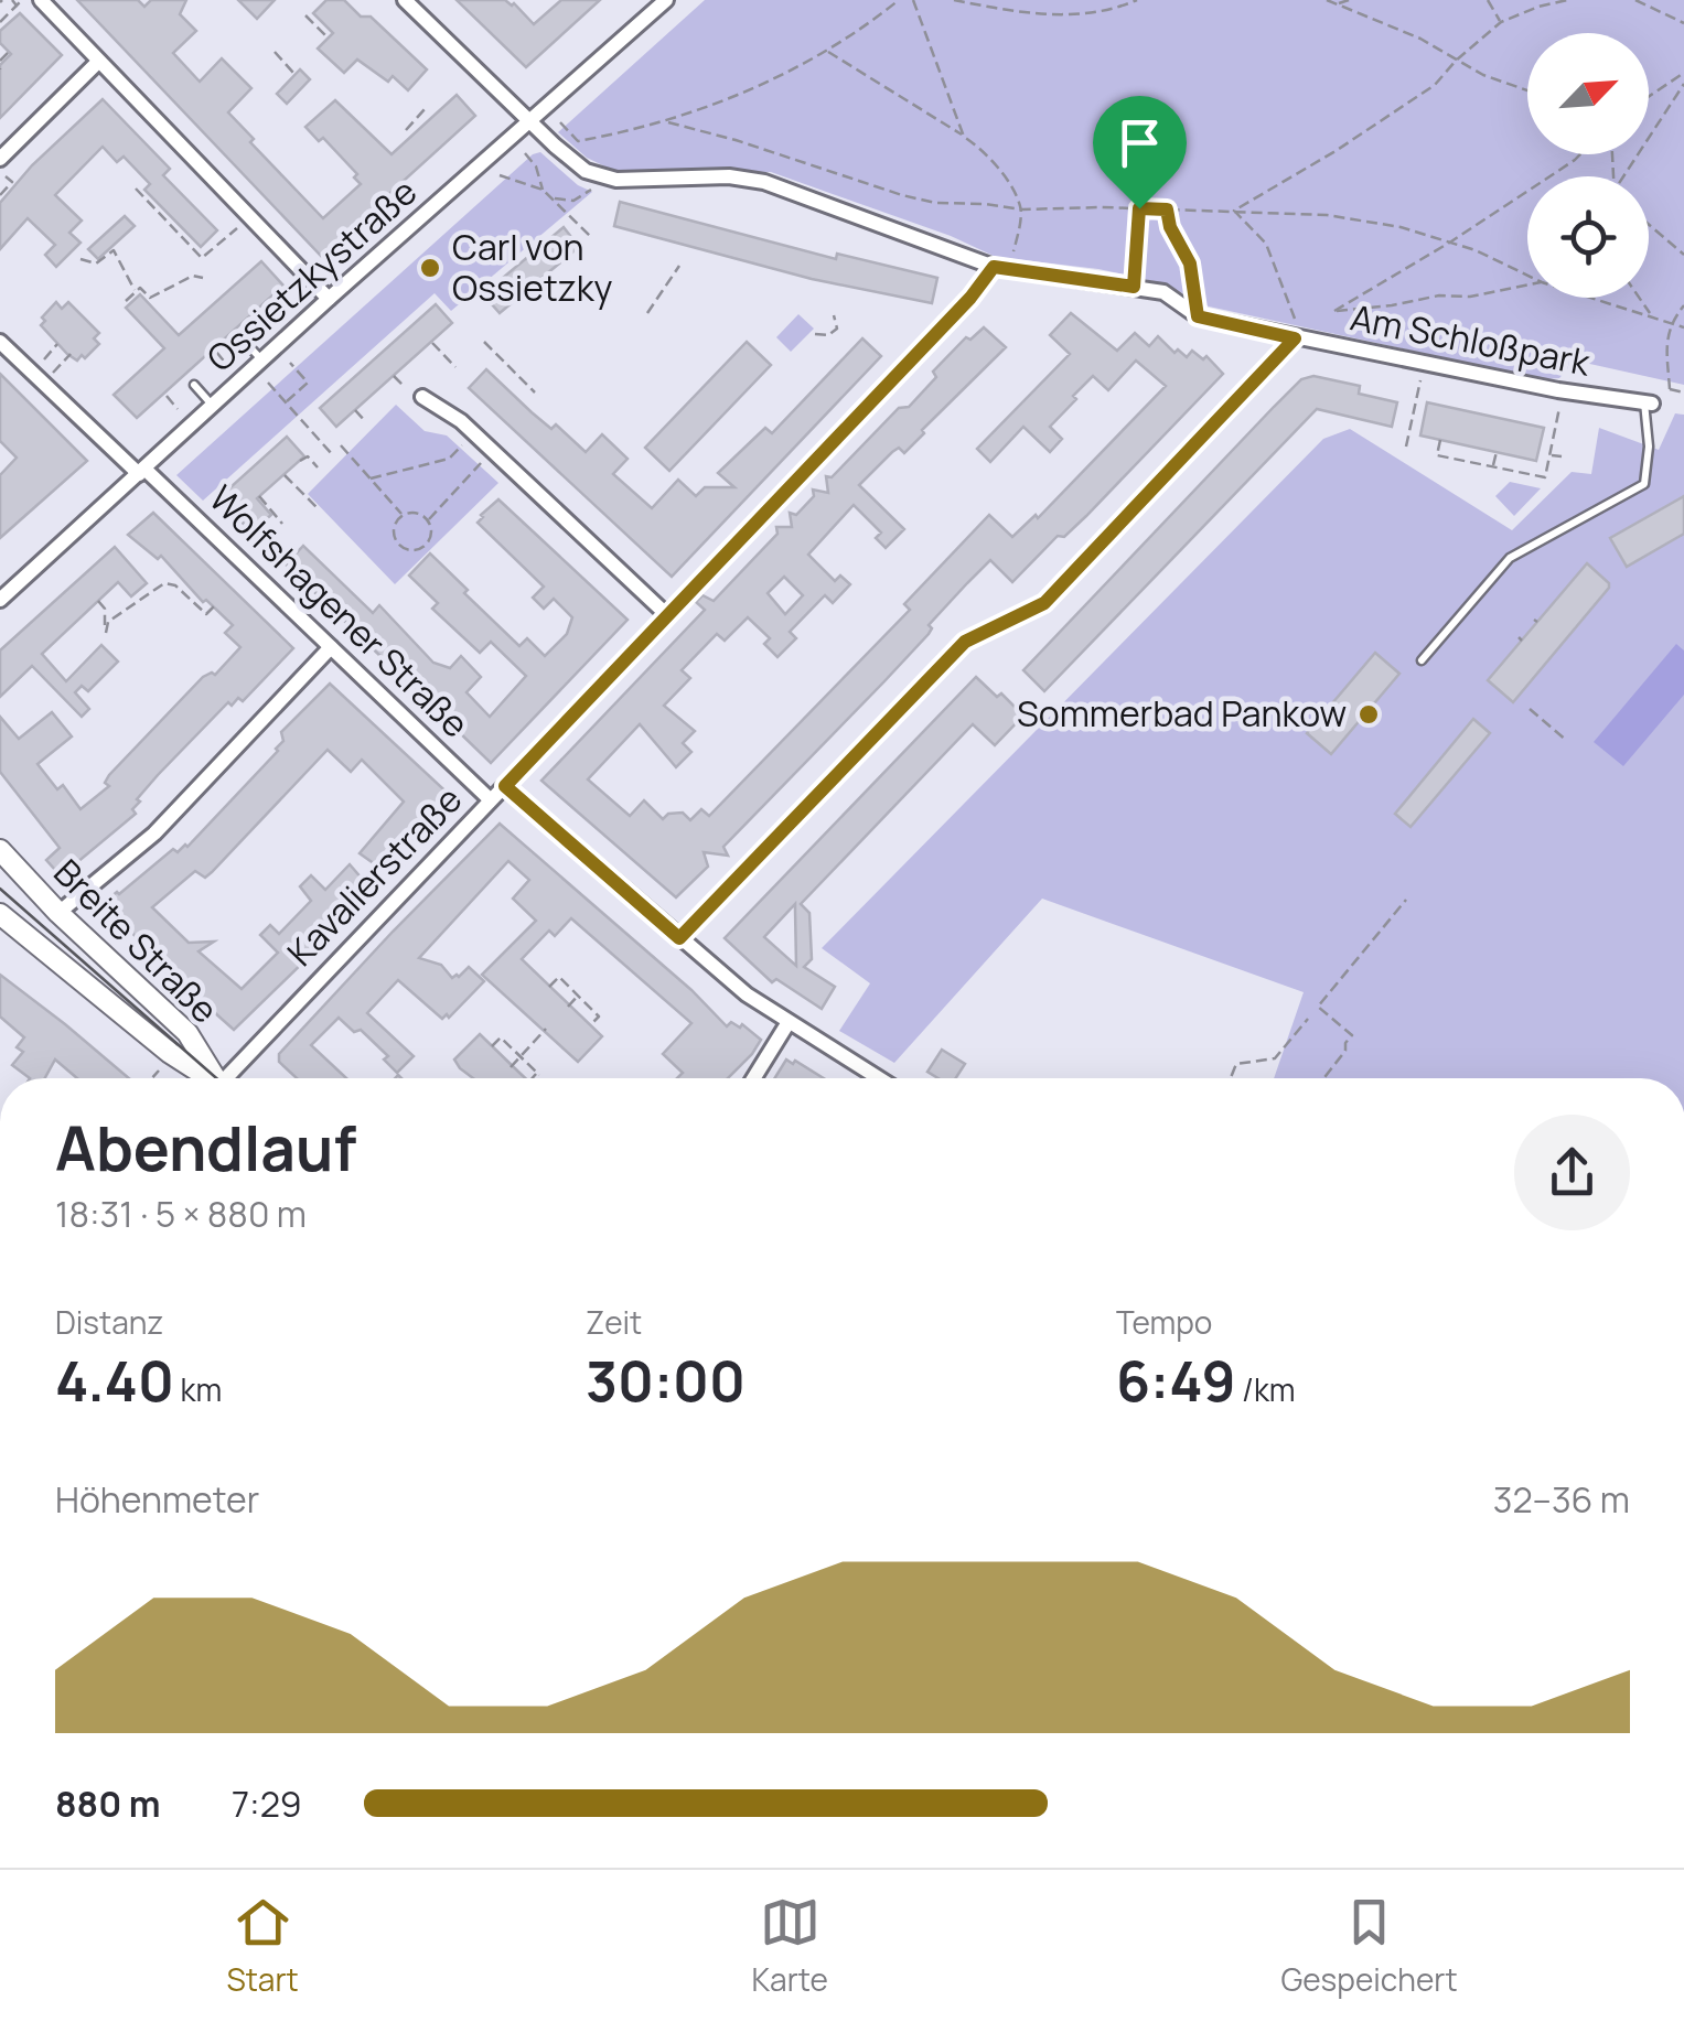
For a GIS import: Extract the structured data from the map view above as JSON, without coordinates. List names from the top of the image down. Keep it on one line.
{"streets":{"main road":["Breite Straße"],"street":["Ossietzkystraße","Am Schloßpark","Wolfshagener Straße","Kavalierstraße"]},"crossings":[["Ossietzkystraße","Am Schloßpark"],["Ossietzkystraße","Wolfshagener Straße"],["Am Schloßpark","Kavalierstraße"],["Wolfshagener Straße","Kavalierstraße"]],"places":["Carl von Ossietzky","Sommerbad Pankow"],"north":"top right","page":{"heading":["Abendlauf","18:31 · 5 × 880 m"],"stats":[["Distanz","4.40 km"],["Zeit","30:00"],["Tempo","6:49 /km"]],"chart":["Höhenmeter","32–36 m"],"list":[{"name":"880 m","note":"7:29"}],"tabs":["Start","Karte","Gespeichert"]}}
